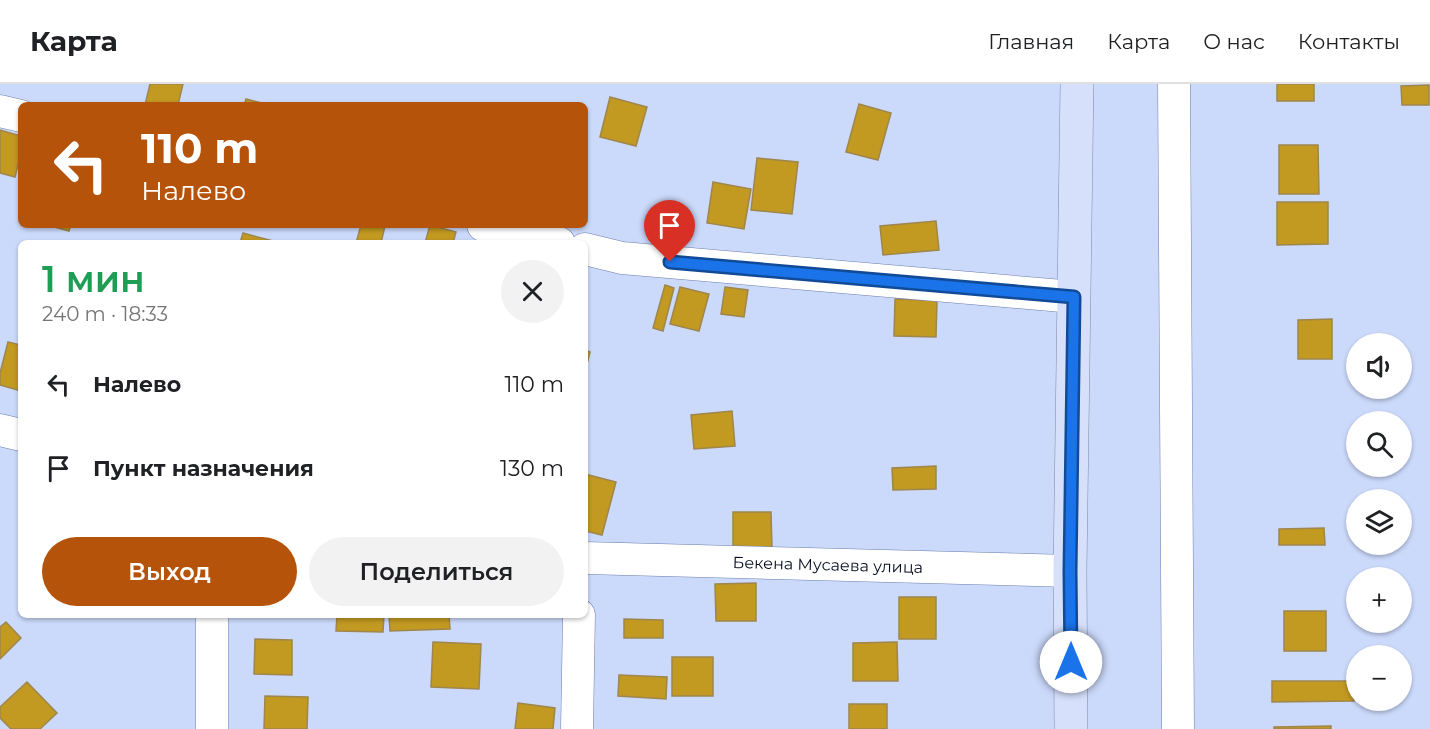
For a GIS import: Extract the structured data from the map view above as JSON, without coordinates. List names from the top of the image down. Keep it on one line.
{"streets":{"street":["Бекена Мусаева улица"]},"page":{"header":"Карта","nav":["Главная","Карта","О нас","Контакты"],"turn":["110 m","Налево"],"heading":["1 мин","240 m · 18:33"],"map_buttons":["+","−"],"list":[{"name":"Налево","value":"110 m"},{"name":"Пункт назначения","value":"130 m"}],"buttons":["Выход","Поделиться"]}}
